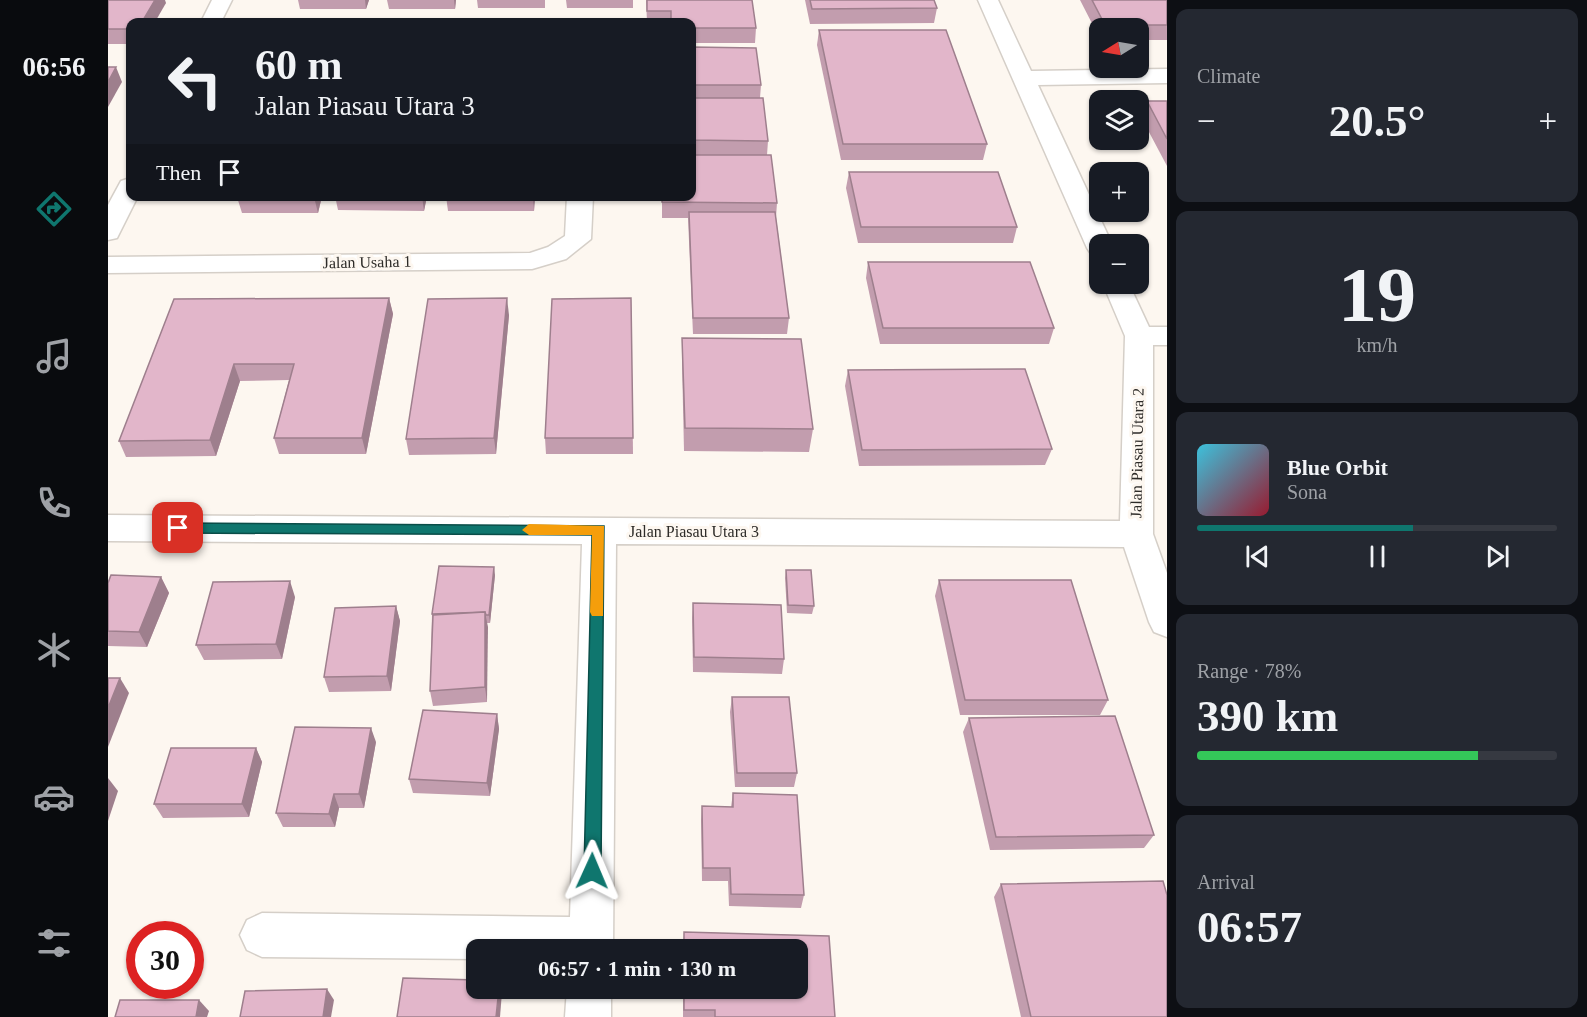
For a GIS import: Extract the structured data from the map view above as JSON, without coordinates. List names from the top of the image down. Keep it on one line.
{"streets":{"street":["Jalan Usaha 1","Jalan Piasau Utara 2","Jalan Piasau Utara 3"]},"crossings":[["Jalan Piasau Utara 2","Jalan Piasau Utara 3"]],"north":"left","page":{"tabs":"06:56","tile":["Climate",["19","km/h"],["Range · 78%","390 km"],["Arrival","06:57"]],"map_buttons":["+","−"],"turn":["60 m","Jalan Piasau Utara 3"],"heat":["−","20.5°","+"],"then":"Then","song":["Blue Orbit","Sona"],"limit":"30","trip":"06:57 · 1 min · 130 m"}}
